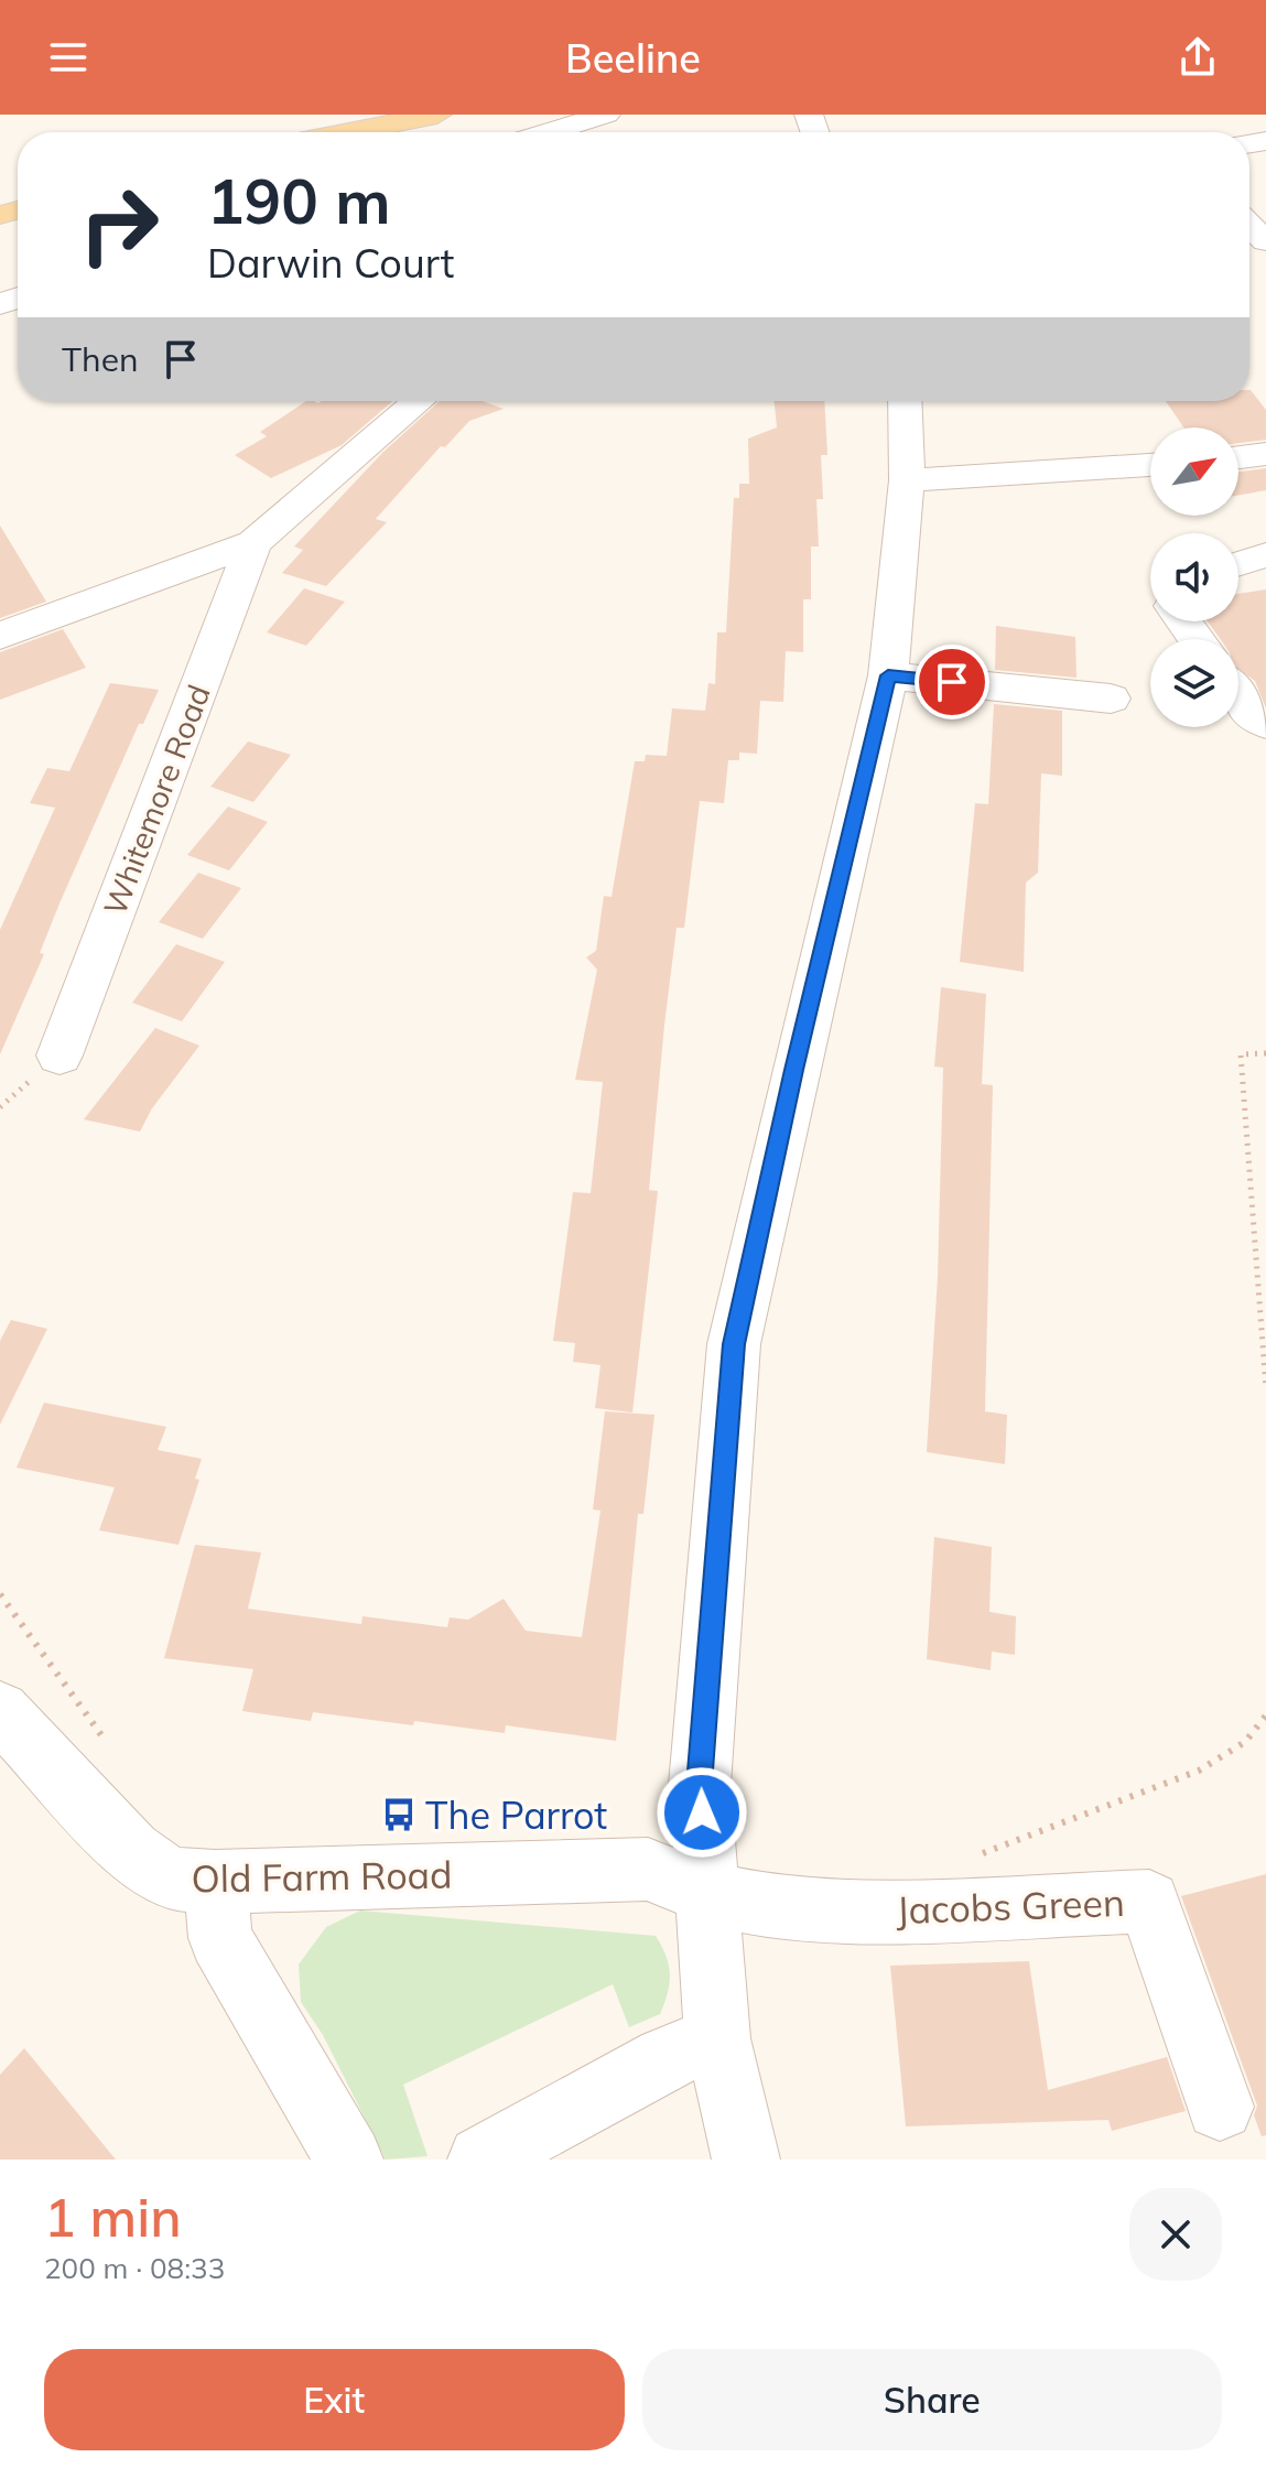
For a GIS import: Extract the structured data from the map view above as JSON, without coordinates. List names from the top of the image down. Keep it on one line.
{"streets":{"street":["Whitemore Road","Old Farm Road","Jacobs Green"]},"crossings":[["Old Farm Road","Jacobs Green"]],"places":{"bus stop":["The Parrot"]},"north":"top right","page":{"header":"Beeline","turn":["190 m","Darwin Court"],"then":"Then","heading":["1 min","200 m · 08:33"],"buttons":["Exit","Share"]}}
